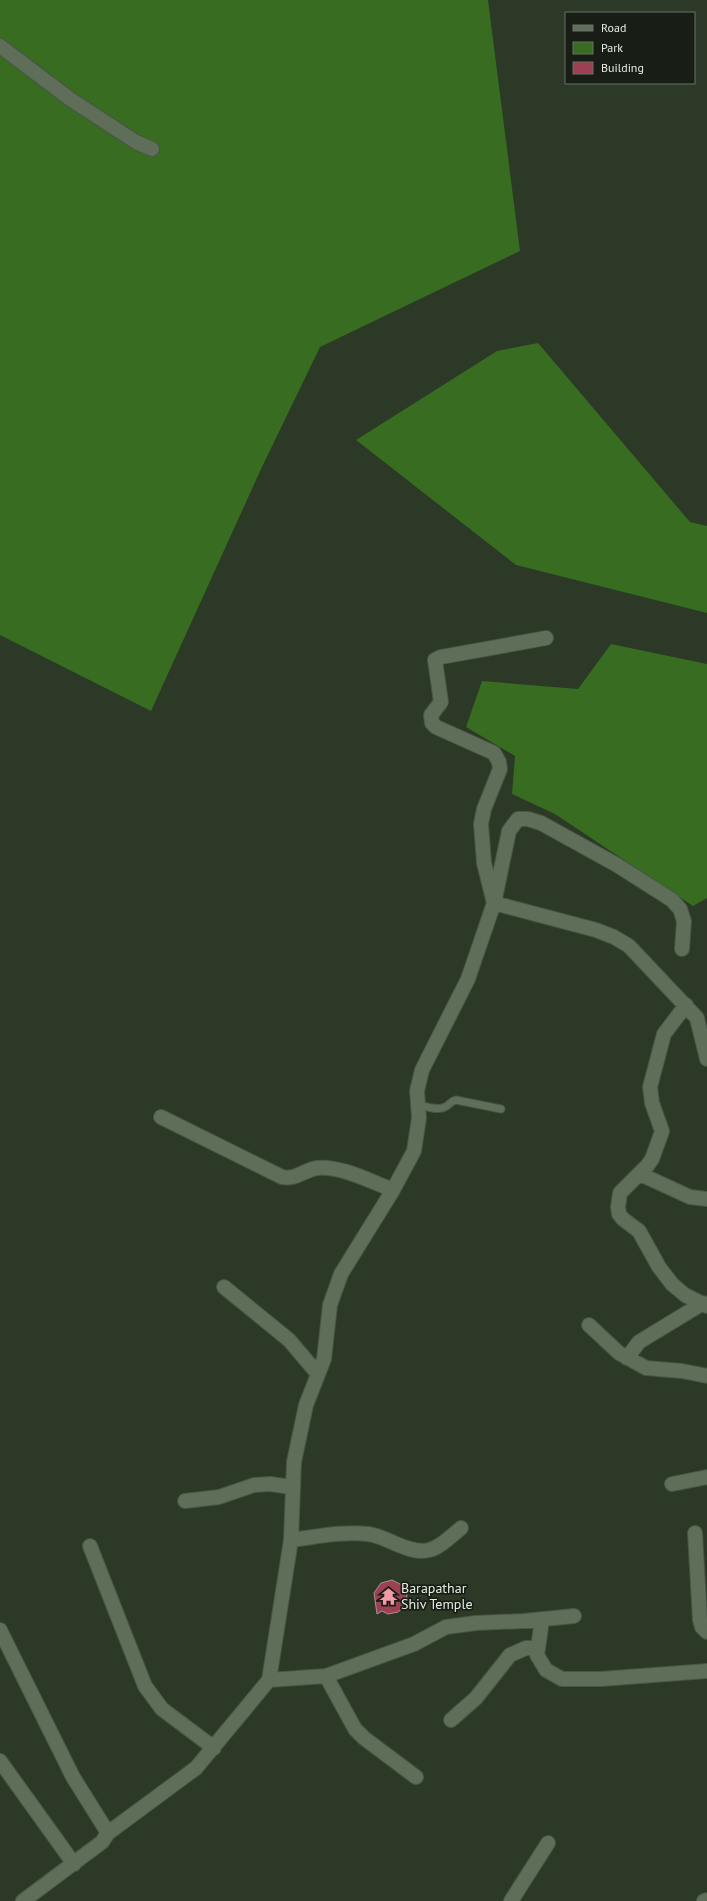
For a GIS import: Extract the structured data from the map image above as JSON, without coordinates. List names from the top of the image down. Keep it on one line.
{"places":{"temple":["Barapathar Shiv Temple"]},"legend":["Road","Park","Building"]}
